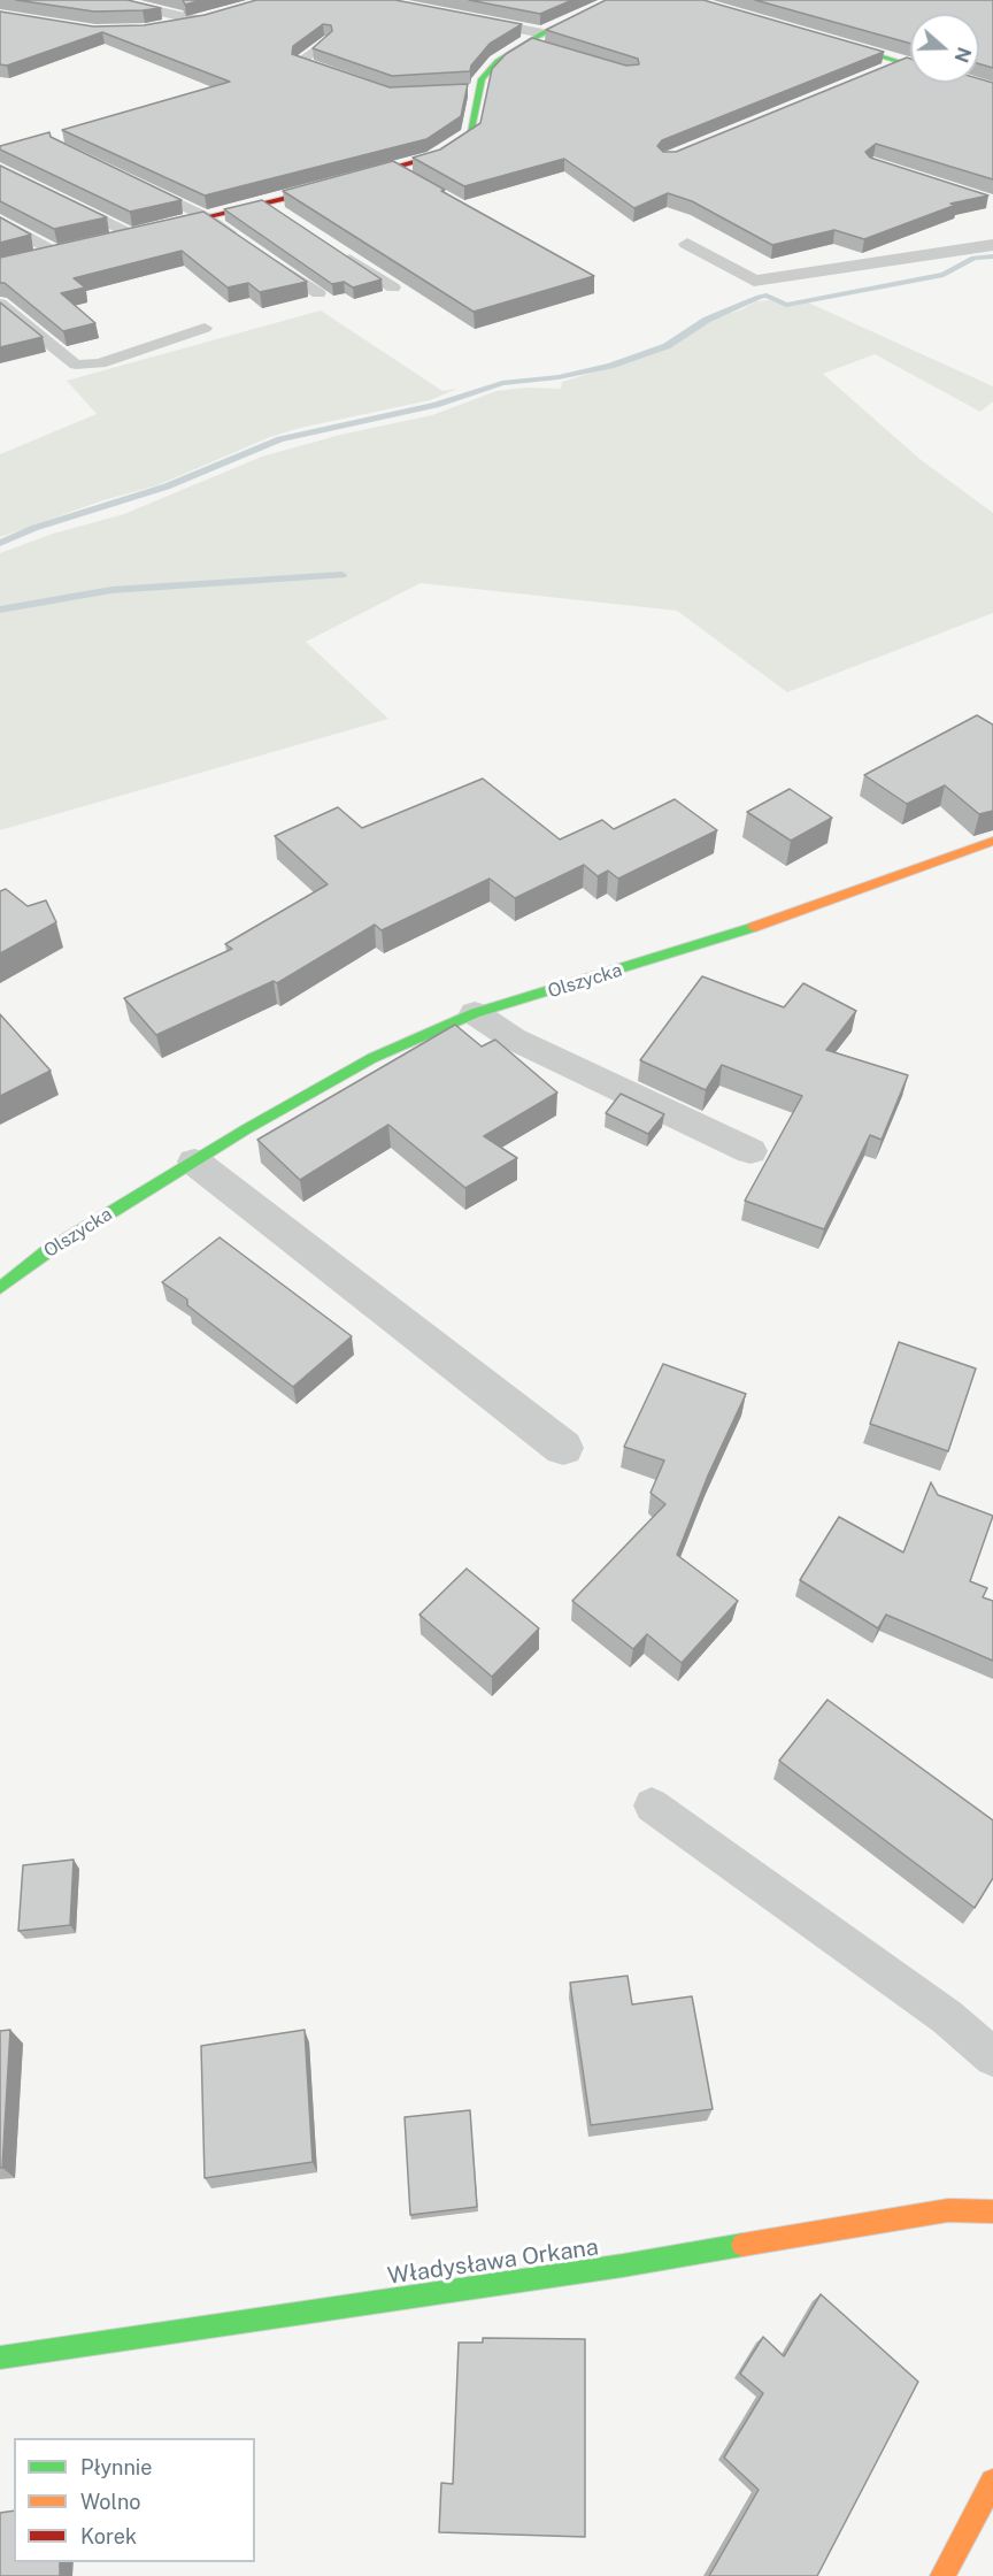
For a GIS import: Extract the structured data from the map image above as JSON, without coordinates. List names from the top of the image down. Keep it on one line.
{"streets":{"street":["Olszycka","Władysława Orkana"]},"legend":["Płynnie","Wolno","Korek"],"north":"right"}
